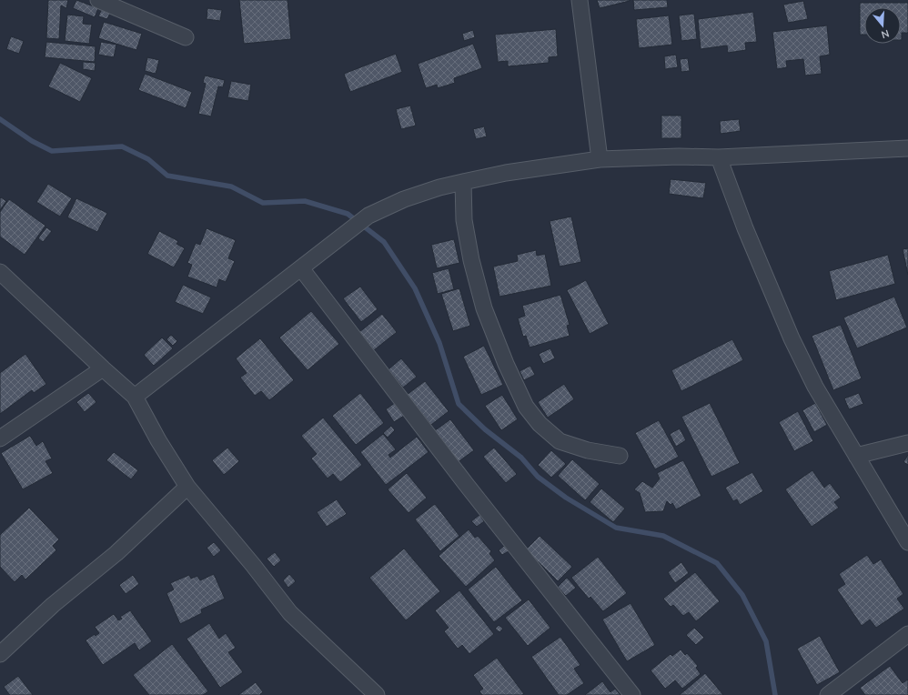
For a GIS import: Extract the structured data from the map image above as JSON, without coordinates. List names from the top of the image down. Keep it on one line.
{"north":"bottom"}
